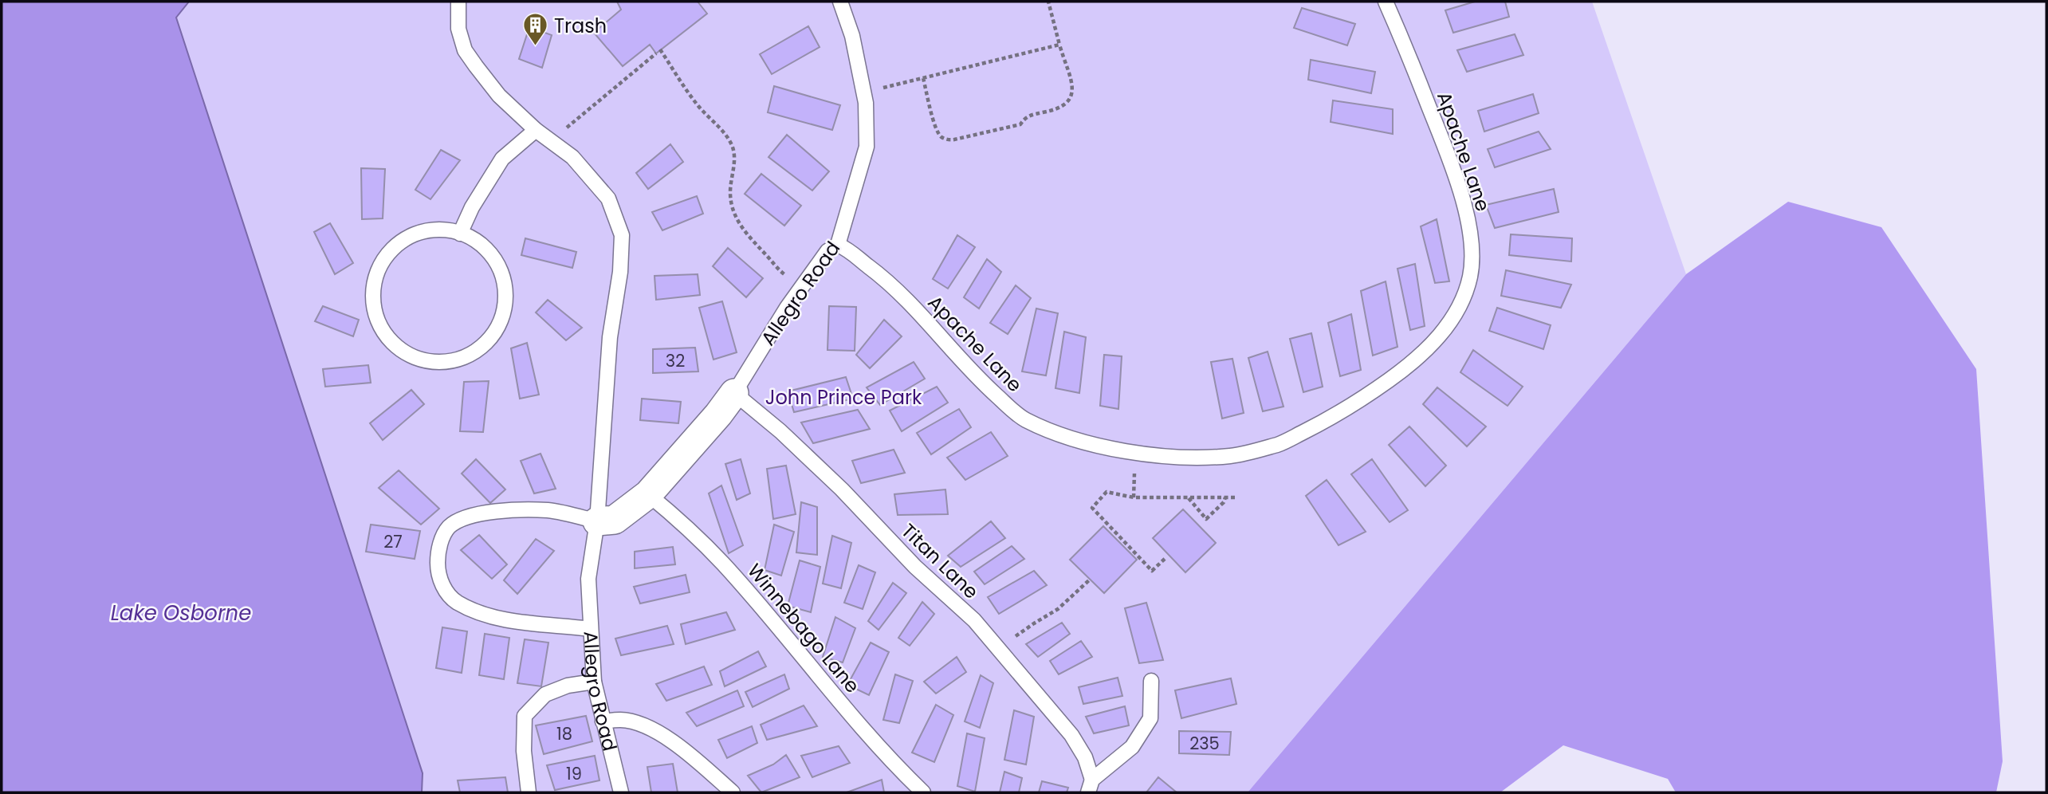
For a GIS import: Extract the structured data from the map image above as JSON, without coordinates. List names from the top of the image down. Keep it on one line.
{"streets":{"street":["Allegro Road"],"lane":["Apache Lane","Titan Lane","Winnebago Lane"]},"crossings":[["Apache Lane","Allegro Road"],["Allegro Road","Titan Lane"],["Allegro Road","Winnebago Lane"]],"water":["Lake Osborne"],"parks":["John Prince Park"],"places":{"building":["Trash"]},"house_numbers":["32","27","18","235","19"]}
